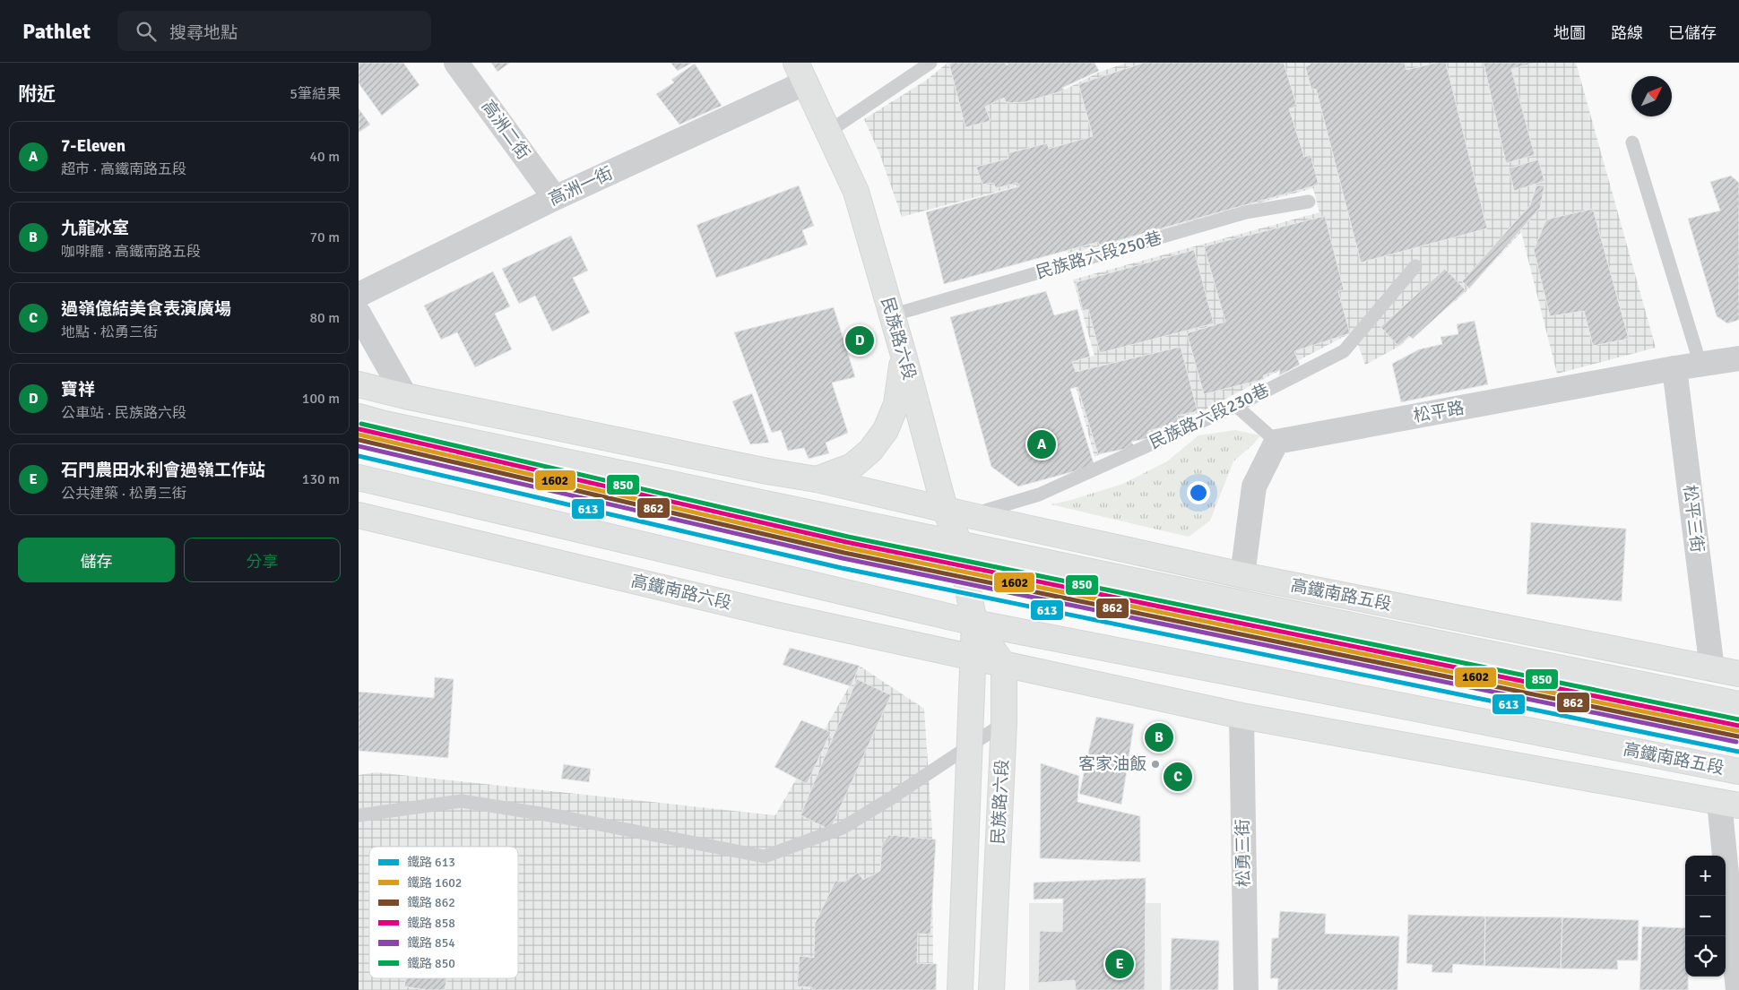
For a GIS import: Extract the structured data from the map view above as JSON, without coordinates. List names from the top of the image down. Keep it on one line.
{"streets":{"main road":["民族路六段","高鐵南路六段","高鐵南路五段"],"street":["高洲二街","高洲一街","松平路","松平三街","松勇三街"],"lane":["民族路六段250巷","民族路六段230巷"]},"crossings":[["高洲二街","高洲一街"],["高洲一街","民族路六段"],["民族路六段250巷","民族路六段"],["民族路六段","高鐵南路六段"],["民族路六段","高鐵南路五段"],["松平路","松平三街"],["民族路六段230巷","高鐵南路五段"],["松平三街","高鐵南路五段"],["高鐵南路六段","高鐵南路五段"],["高鐵南路五段","松勇三街"]],"places":["客家油飯"],"lines":["rail line 850","rail line 858","rail line 1602","rail line 862","rail line 854","rail line 613"],"legend":["鐵路 613","鐵路 1602","鐵路 862","鐵路 858","鐵路 854","鐵路 850"],"north":"top right","page":{"header":"Pathlet","search":"搜尋地點","nav":["地圖","路線","已儲存"],"heading":["附近","5筆結果"],"list":[{"mark":"A","name":"7-Eleven","note":"超市 · 高鐵南路五段","value":"40 m"},{"mark":"B","name":"九龍冰室","note":"咖啡廳 · 高鐵南路五段","value":"70 m"},{"mark":"C","name":"過嶺億結美食表演廣場","note":"地點 · 松勇三街","value":"80 m"},{"mark":"D","name":"寶祥","note":"公車站 · 民族路六段","value":"100 m"},{"mark":"E","name":"石門農田水利會過嶺工作站","note":"公共建築 · 松勇三街","value":"130 m"}],"pins":["D","A","B","C","E"],"buttons":["儲存","分享"],"map_buttons":["+","−"]}}
